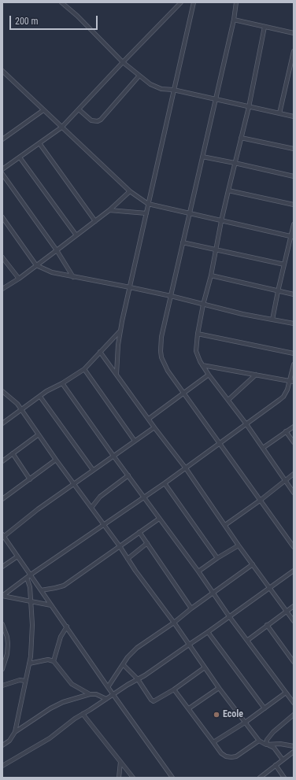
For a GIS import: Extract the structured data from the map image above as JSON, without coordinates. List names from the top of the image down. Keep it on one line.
{"places":["Ecole"],"scale_bar":"200 m"}
